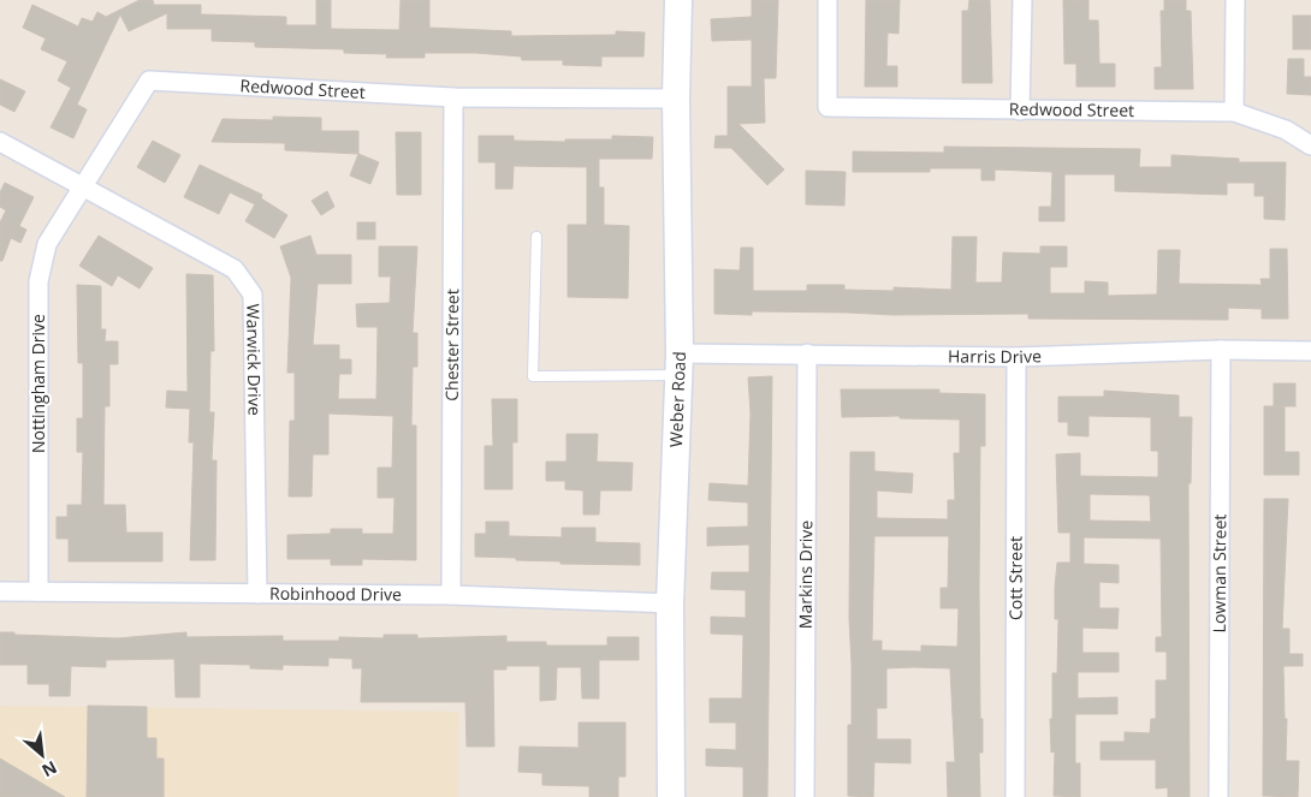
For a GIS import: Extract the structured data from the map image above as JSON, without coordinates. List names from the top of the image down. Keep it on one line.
{"streets":{"main road":["Weber Road"],"street":["Redwood Street","Chester Street","Harris Drive","Warwick Drive","Nottingham Drive","Lowman Street","Markins Drive","Cott Street","Robinhood Drive"]},"crossings":[["Redwood Street","Chester Street"],["Redwood Street","Warwick Drive"],["Redwood Street","Nottingham Drive"],["Redwood Street","Weber Road"],["Chester Street","Robinhood Drive"],["Harris Drive","Weber Road"],["Harris Drive","Lowman Street"],["Harris Drive","Markins Drive"],["Harris Drive","Cott Street"],["Warwick Drive","Nottingham Drive"],["Warwick Drive","Robinhood Drive"],["Nottingham Drive","Robinhood Drive"],["Weber Road","Robinhood Drive"]],"north":"bottom right"}
